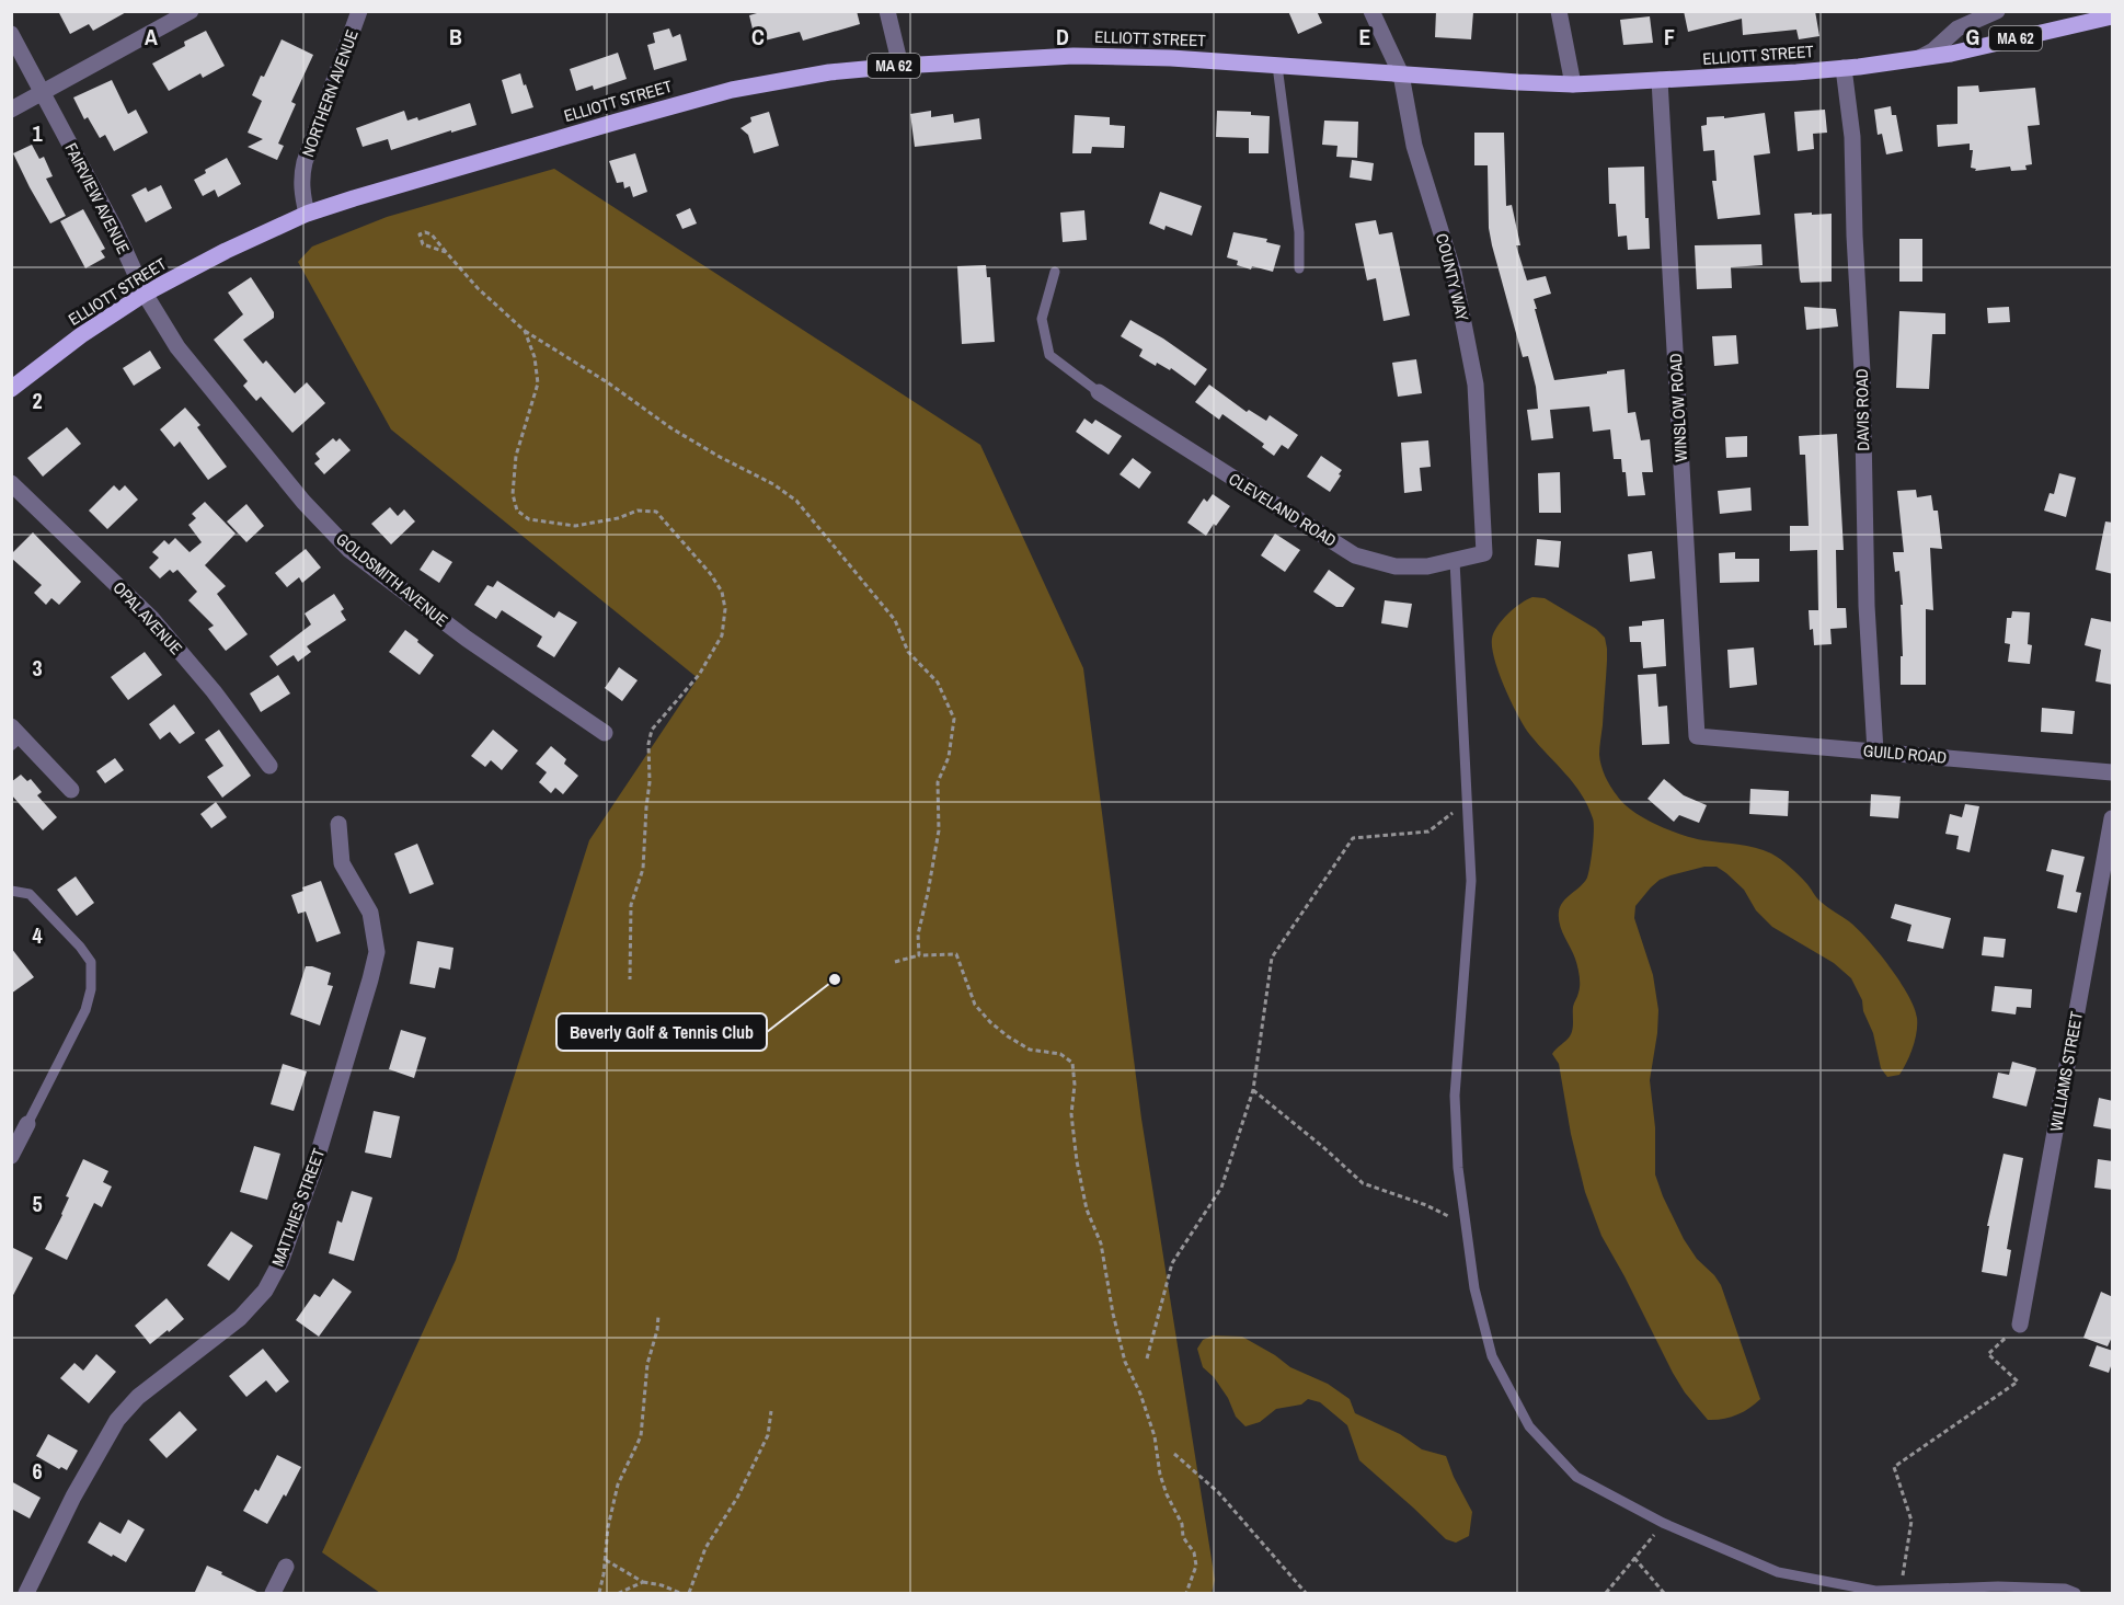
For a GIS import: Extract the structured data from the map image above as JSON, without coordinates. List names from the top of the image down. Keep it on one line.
{"streets":{"main road":["ELLIOTT STREET","MA 62"],"street":["NORTHERN AVENUE","FAIRVIEW AVENUE","COUNTY WAY","WINSLOW ROAD","DAVIS ROAD","CLEVELAND ROAD","GOLDSMITH AVENUE","OPAL AVENUE","GUILD ROAD","WILLIAMS STREET","MATTHIES STREET"]},"crossings":[["ELLIOTT STREET","NORTHERN AVENUE"],["ELLIOTT STREET","FAIRVIEW AVENUE"],["ELLIOTT STREET","COUNTY WAY"],["ELLIOTT STREET","WINSLOW ROAD"],["ELLIOTT STREET","DAVIS ROAD"],["ELLIOTT STREET","GOLDSMITH AVENUE"],["FAIRVIEW AVENUE","GOLDSMITH AVENUE"],["COUNTY WAY","CLEVELAND ROAD"],["WINSLOW ROAD","GUILD ROAD"],["DAVIS ROAD","GUILD ROAD"]],"places":["Beverly Golf & Tennis Club"],"grid":{"columns":["A","B","C","D","E","F","G"],"rows":["1","2","3","4","5","6"]}}
